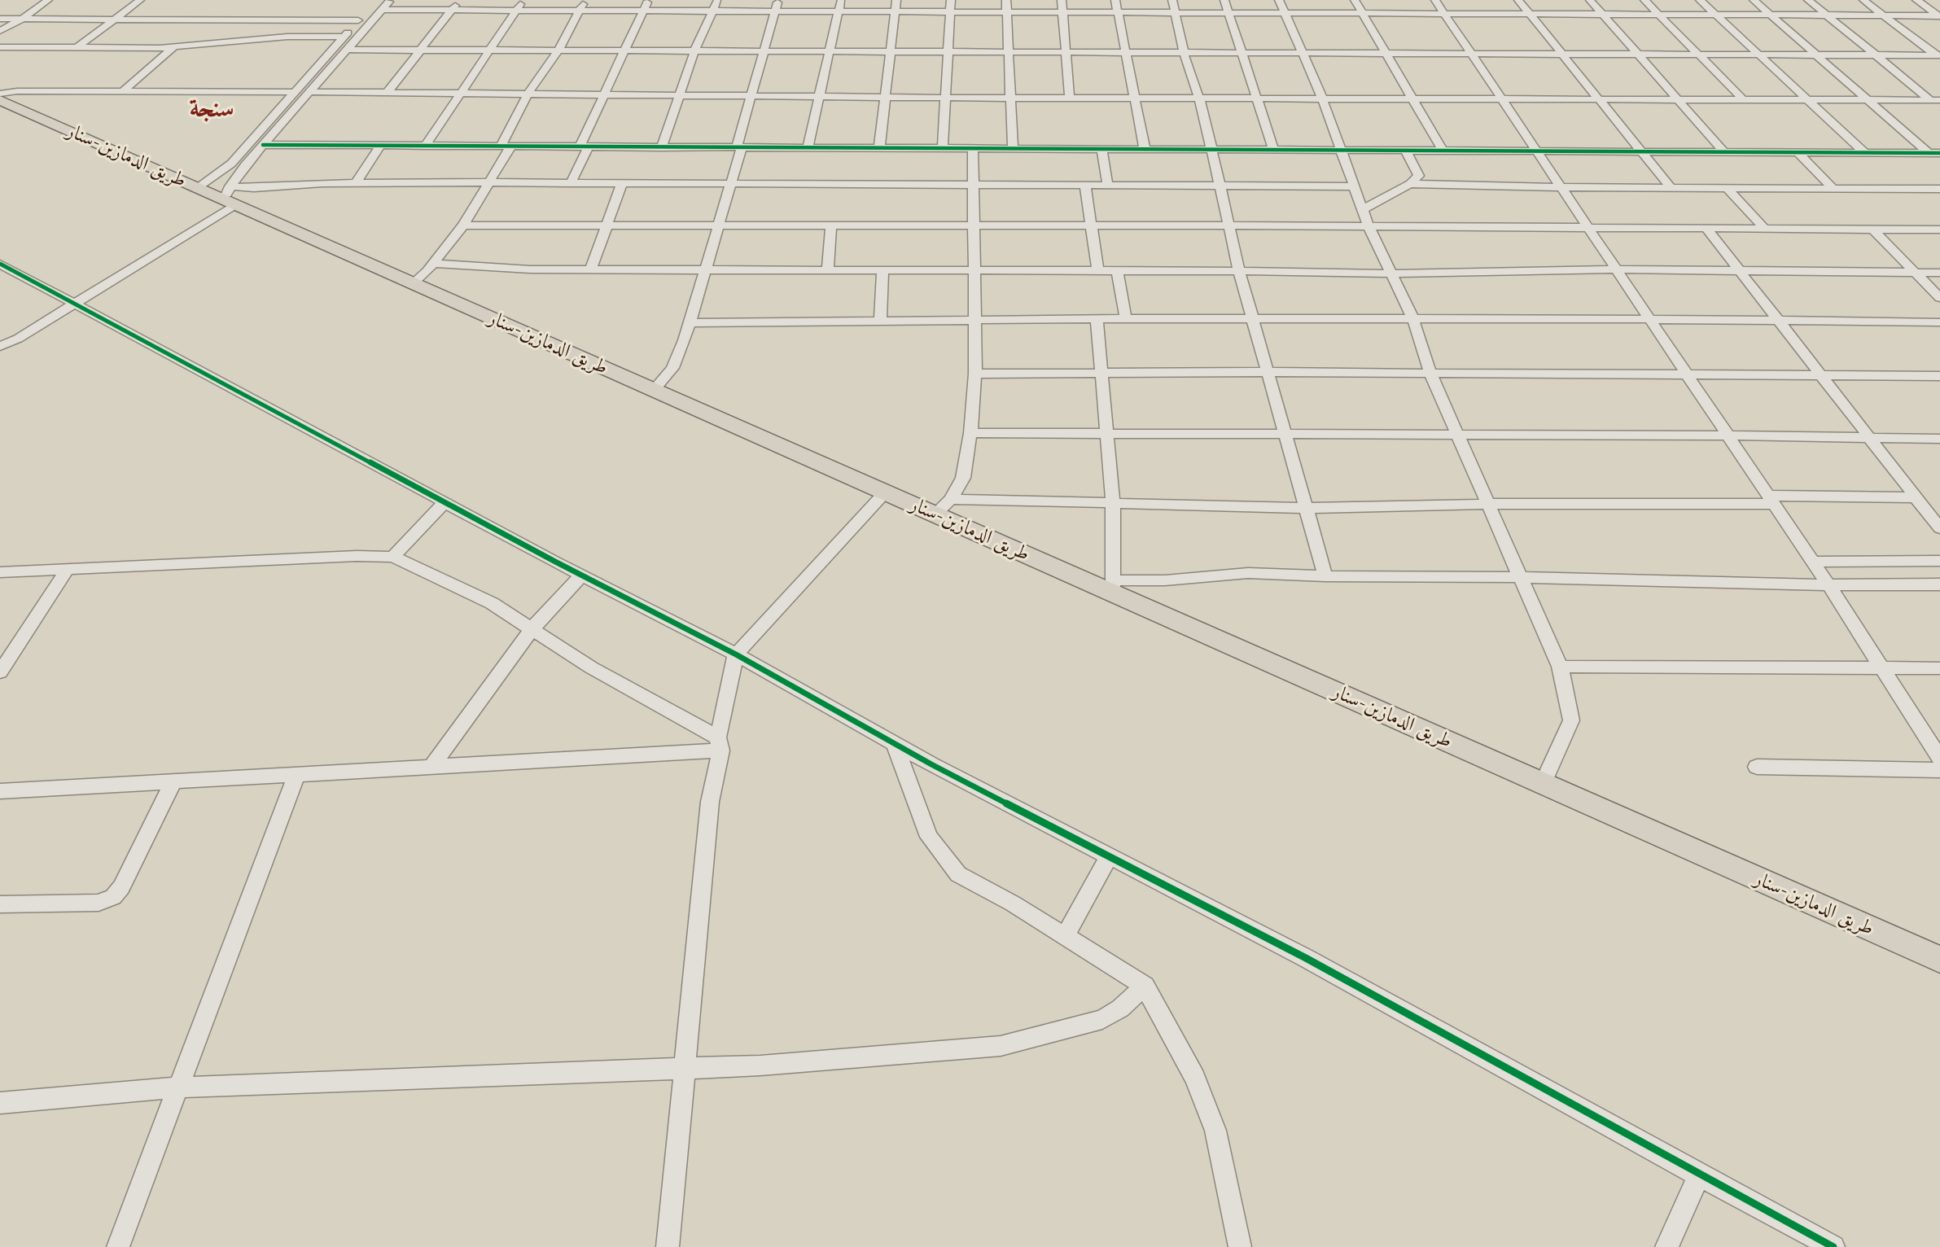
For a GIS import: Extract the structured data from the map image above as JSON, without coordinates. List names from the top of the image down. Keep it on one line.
{"streets":{"highway":["طريق الدمازين-سنار"]},"districts":["سنجة"]}
